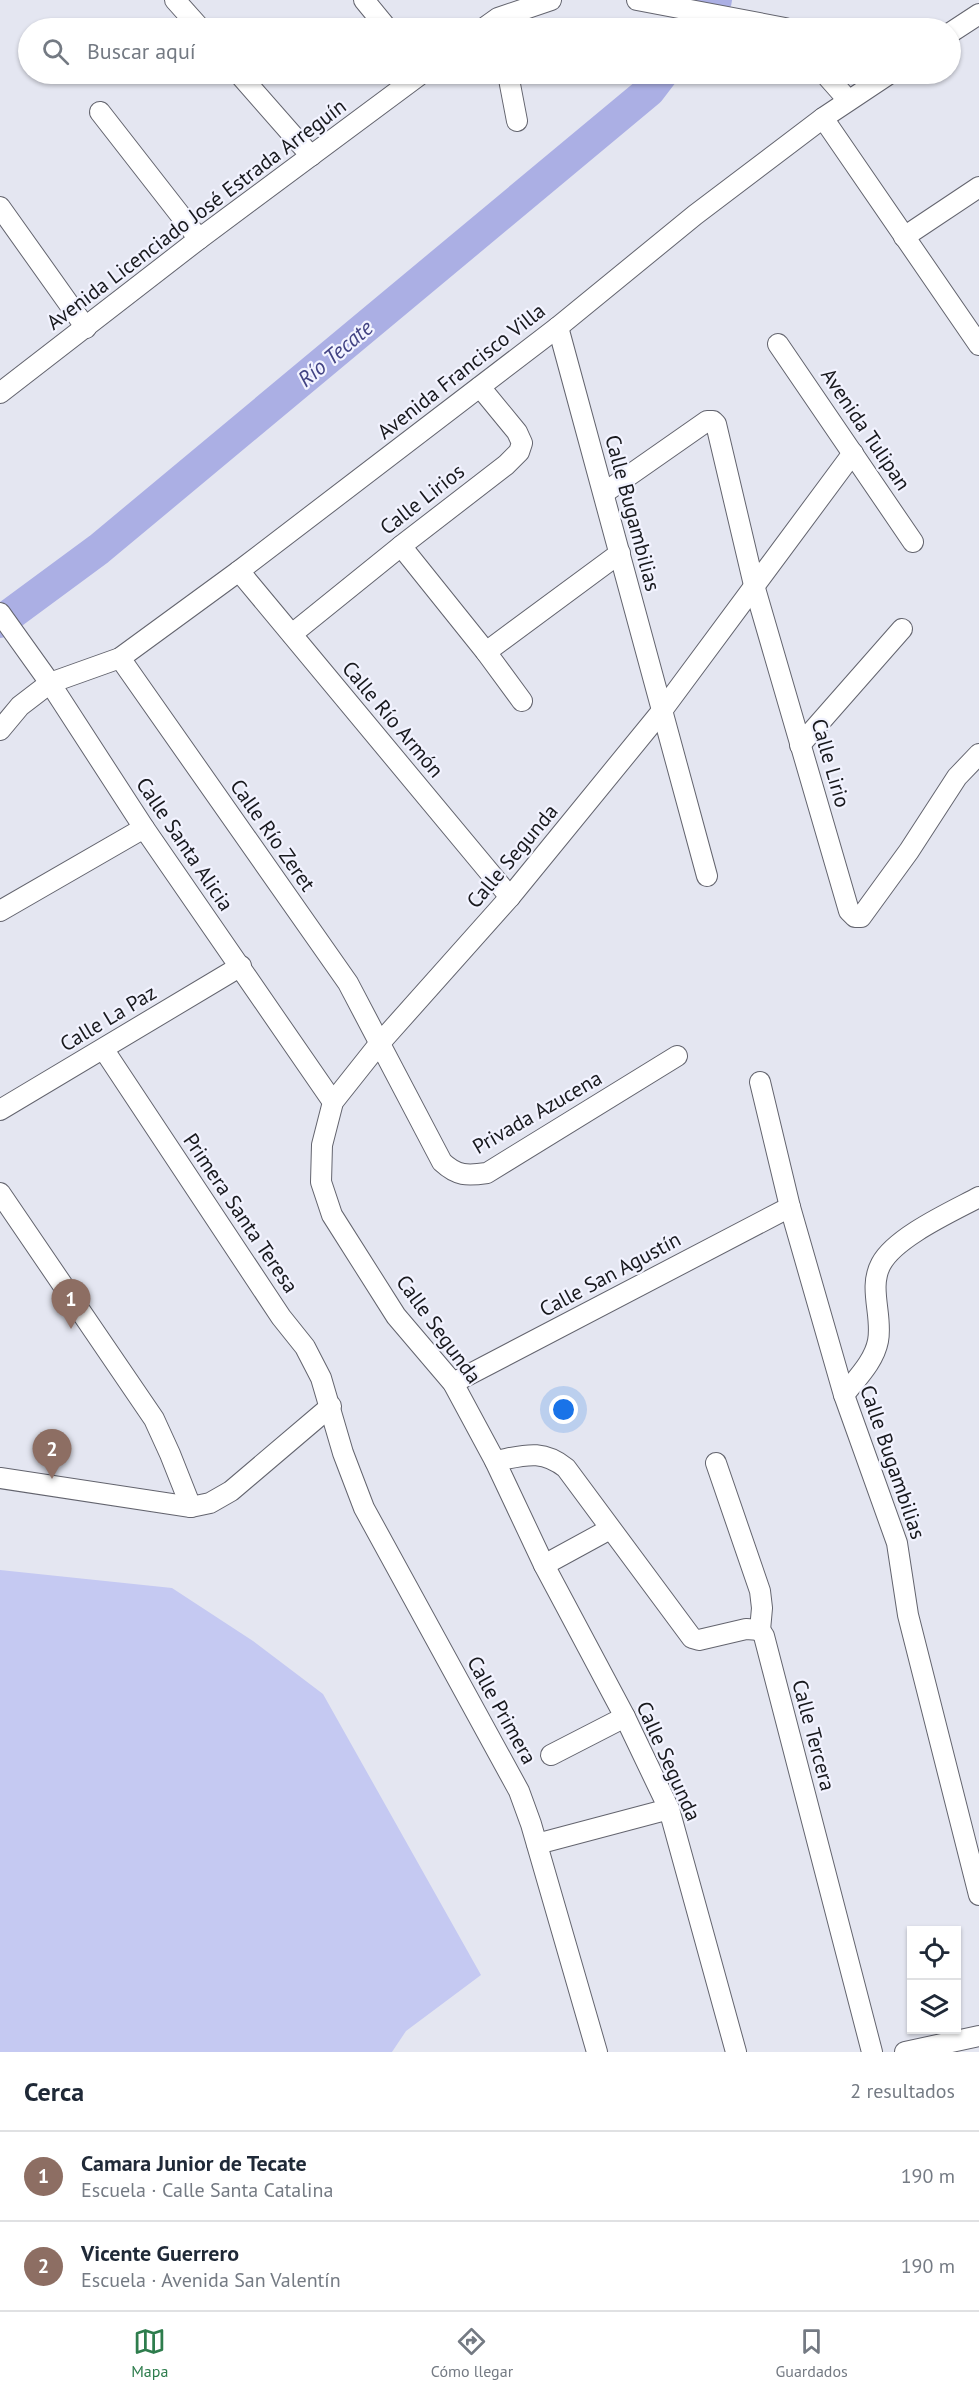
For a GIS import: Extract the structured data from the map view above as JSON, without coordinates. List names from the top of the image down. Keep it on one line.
{"streets":{"street":["Avenida Licenciado José Estrada Arreguín","Avenida Francisco Villa","Avenida Tulipan","Calle Lirios","Calle Bugambilias","Calle Río Armón","Calle Lirio","Calle Río Zeret","Calle Santa Alicia","Calle Segunda","Calle La Paz","Privada Azucena","Primera Santa Teresa","Calle San Agustín","Calle Primera","Calle Tercera"]},"crossings":[["Avenida Francisco Villa","Calle Lirios"],["Avenida Francisco Villa","Calle Bugambilias"],["Avenida Francisco Villa","Calle Río Armón"],["Avenida Francisco Villa","Calle Río Zeret"],["Avenida Francisco Villa","Calle Santa Alicia"],["Calle Lirios","Calle Río Armón"],["Calle Bugambilias","Calle Lirio"],["Calle Bugambilias","Calle Segunda"],["Calle Bugambilias","Calle San Agustín"],["Calle Río Armón","Calle Segunda"],["Calle Río Zeret","Calle Segunda"],["Calle Río Zeret","Privada Azucena"],["Calle Santa Alicia","Calle Segunda"],["Calle Santa Alicia","Calle La Paz"],["Calle Segunda","Privada Azucena"],["Calle Segunda","Calle San Agustín"],["Calle La Paz","Primera Santa Teresa"],["Primera Santa Teresa","Calle Primera"]],"water":["Río Tecate"],"page":{"search":"Buscar aquí","pins":["1","2"],"heading":["Cerca","2 resultados"],"list":[{"mark":"1","name":"Camara Junior de Tecate","note":"Escuela · Calle Santa Catalina","value":"190 m"},{"mark":"2","name":"Vicente Guerrero","note":"Escuela · Avenida San Valentín","value":"190 m"}],"nav":["Mapa","Cómo llegar","Guardados"]}}
